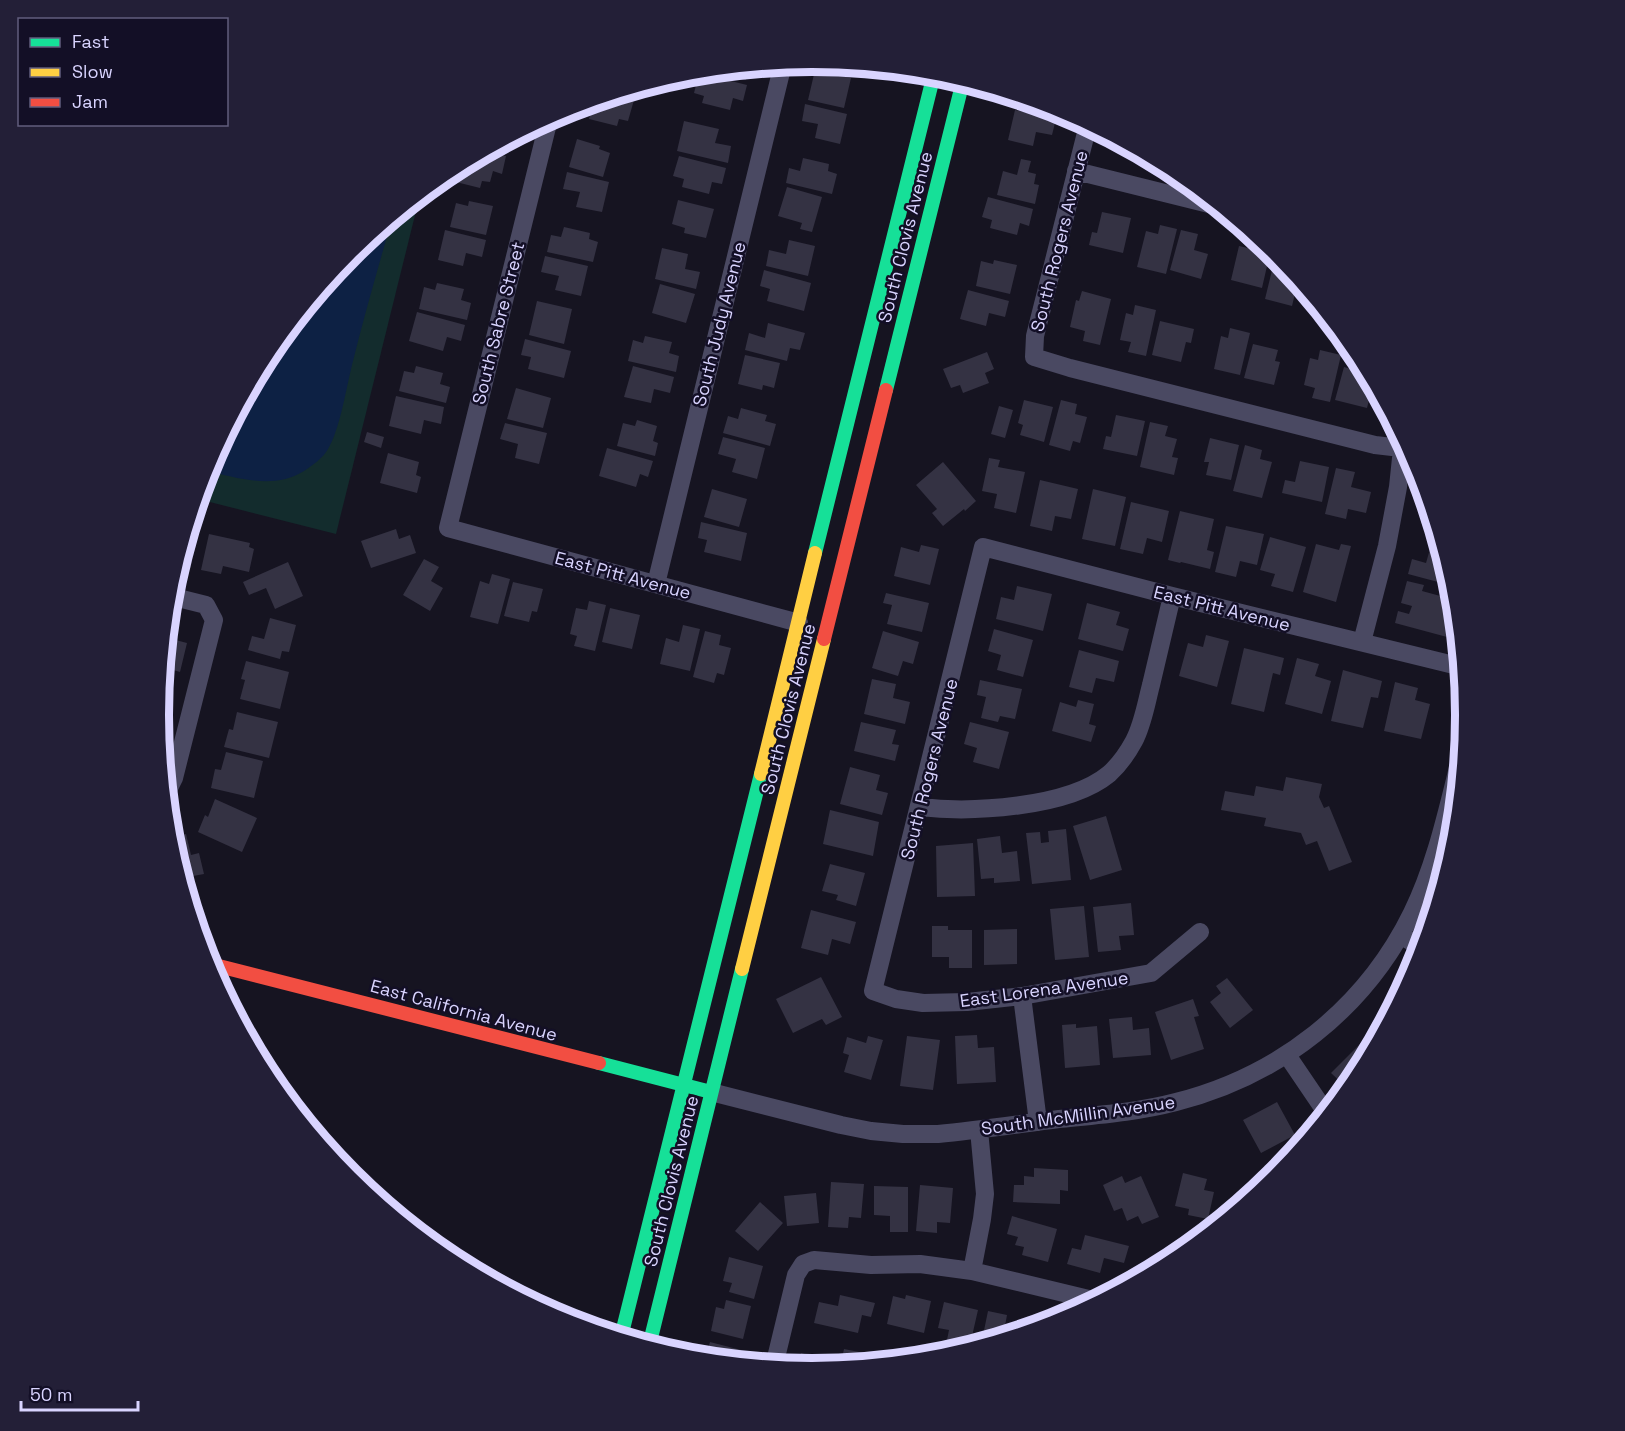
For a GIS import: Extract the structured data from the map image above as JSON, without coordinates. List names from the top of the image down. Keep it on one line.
{"streets":{"main road":["South Clovis Avenue","East California Avenue"],"street":["South Rogers Avenue","South Sabre Street","South Judy Avenue","East Pitt Avenue","East Lorena Avenue","South McMillin Avenue"]},"crossings":[["South Clovis Avenue","East Pitt Avenue"],["South Clovis Avenue","East California Avenue"],["South Clovis Avenue","South McMillin Avenue"],["South Rogers Avenue","East Pitt Avenue"],["South Rogers Avenue","East Lorena Avenue"],["South Sabre Street","East Pitt Avenue"],["South Judy Avenue","East Pitt Avenue"],["East California Avenue","South McMillin Avenue"]],"legend":["Fast","Slow","Jam"],"scale_bar":"50 m"}
